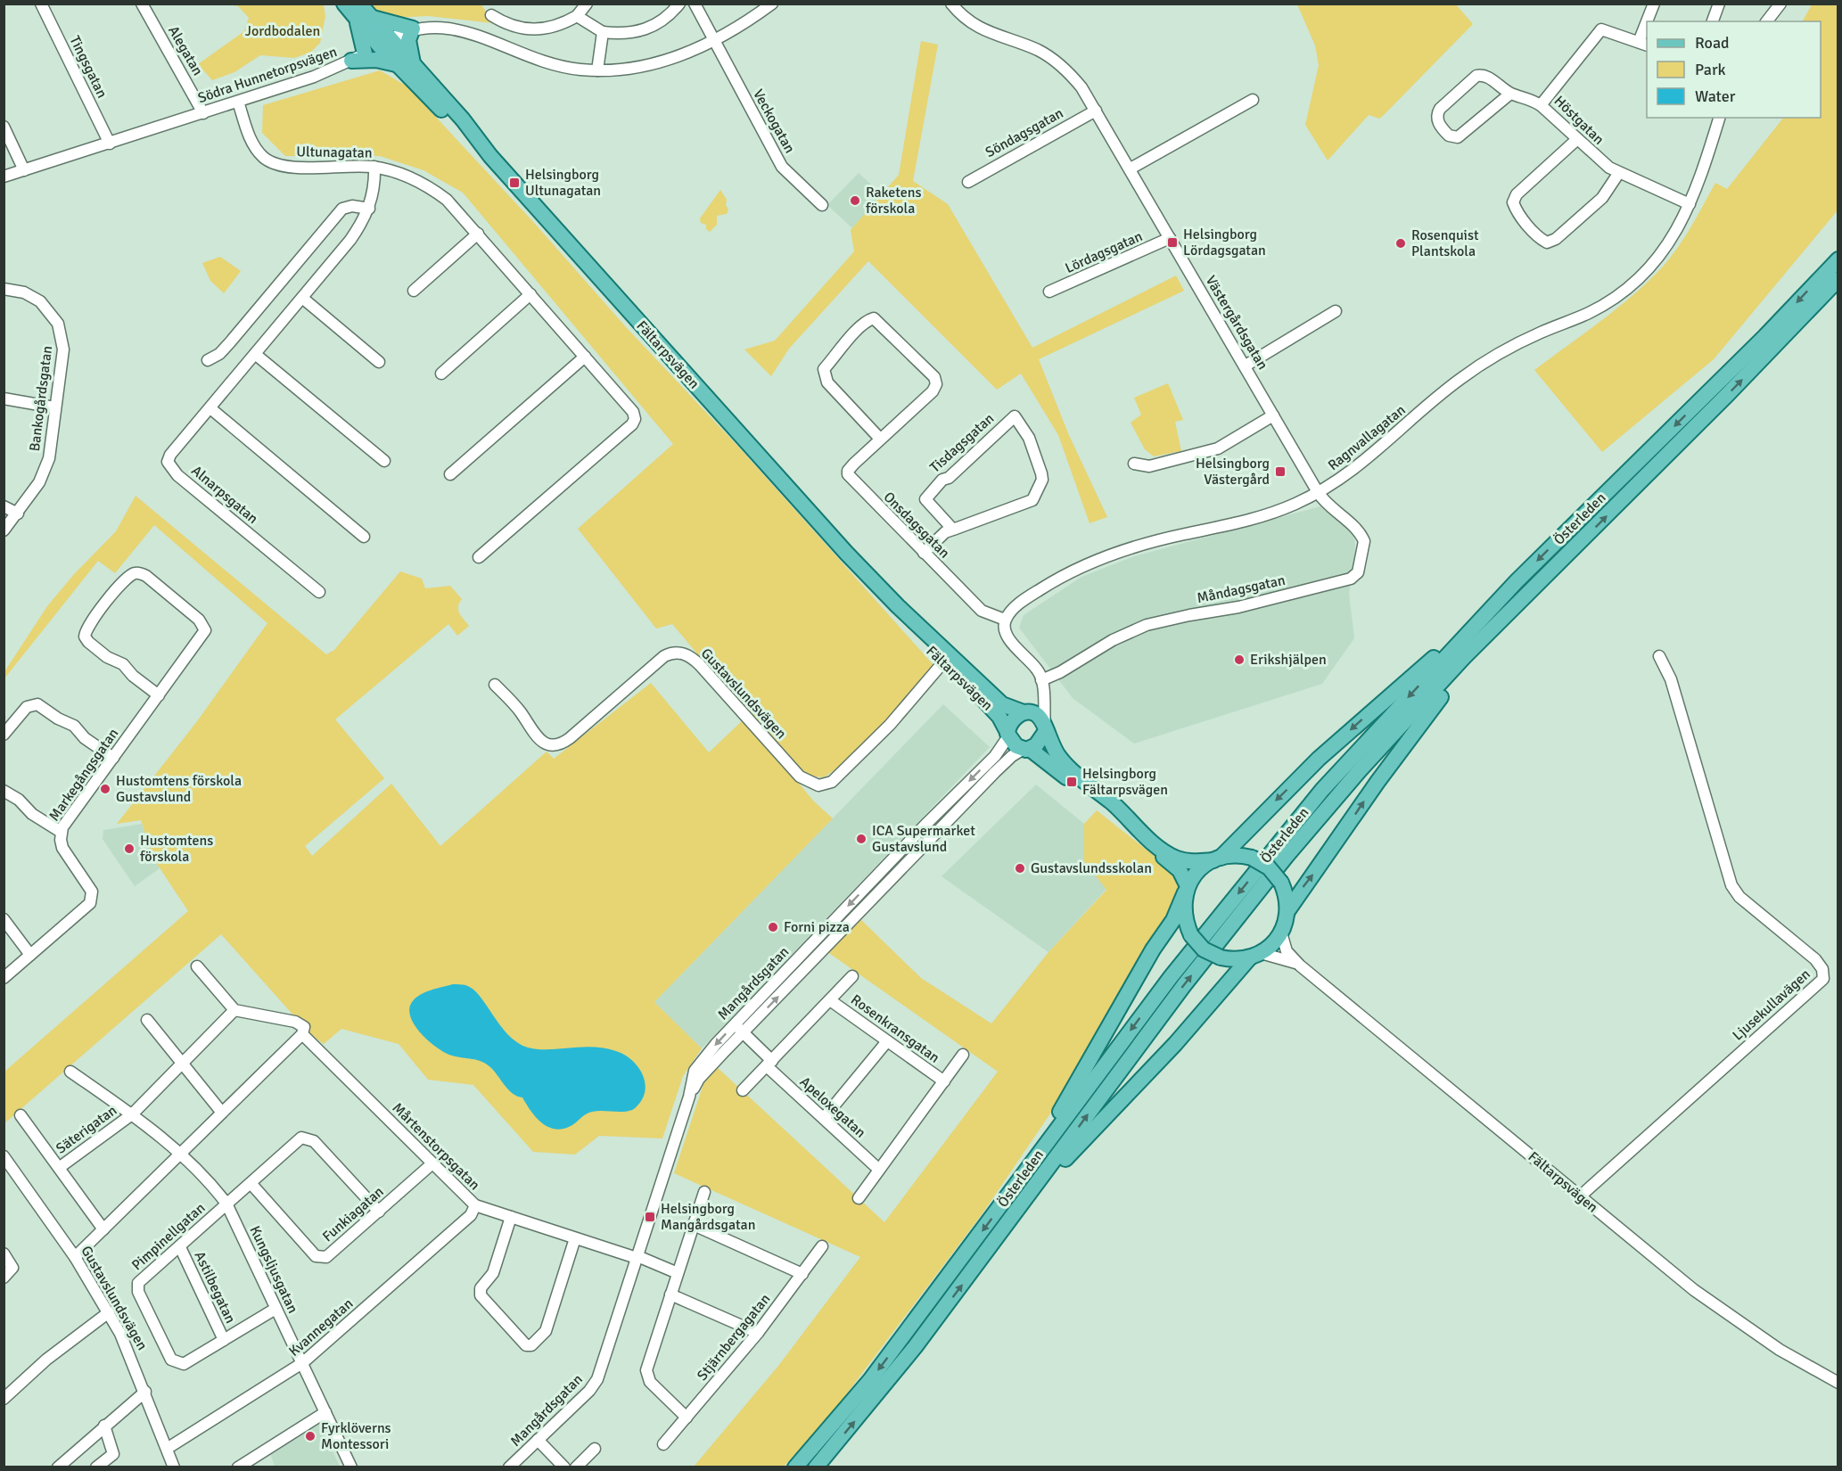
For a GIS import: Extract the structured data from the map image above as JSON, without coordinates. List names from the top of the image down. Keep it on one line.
{"streets":{"main road":["Fältarpsvägen","Österleden"],"street":["Alegatan","Tingsgatan","Södra Hunnetorpsvägen","Höstgatan","Veckogatan","Söndagsgatan","Ultunagatan","Lördagsgatan","Västergårdsgatan","Bankogårdsgatan","Ragnvallagatan","Tisdagsgatan","Alnarpsgatan","Onsdagsgatan","Måndagsgatan","Gustavslundsvägen","Markegångsgatan","Mangårdsgatan","Ljusekullavägen","Rosenkransgatan","Apeloxegatan","Säterigatan","Mårtenstorpsgatan","Funkiagatan","Pimpinellgatan","Kungsljusgatan","Astilbegatan","Kvannegatan","Stjärnbergagatan"]},"crossings":[["Alegatan","Södra Hunnetorpsvägen"],["Tingsgatan","Södra Hunnetorpsvägen"],["Södra Hunnetorpsvägen","Veckogatan"],["Södra Hunnetorpsvägen","Ultunagatan"],["Södra Hunnetorpsvägen","Fältarpsvägen"],["Höstgatan","Ragnvallagatan"],["Söndagsgatan","Västergårdsgatan"],["Ultunagatan","Alnarpsgatan"],["Lördagsgatan","Västergårdsgatan"],["Västergårdsgatan","Ragnvallagatan"],["Västergårdsgatan","Måndagsgatan"],["Fältarpsvägen","Gustavslundsvägen"],["Fältarpsvägen","Mangårdsgatan"],["Fältarpsvägen","Ljusekullavägen"],["Ragnvallagatan","Onsdagsgatan"],["Ragnvallagatan","Måndagsgatan"],["Tisdagsgatan","Onsdagsgatan"],["Gustavslundsvägen","Kvannegatan"],["Mangårdsgatan","Apeloxegatan"],["Mangårdsgatan","Mårtenstorpsgatan"],["Rosenkransgatan","Apeloxegatan"],["Säterigatan","Kungsljusgatan"],["Mårtenstorpsgatan","Funkiagatan"],["Mårtenstorpsgatan","Kvannegatan"],["Funkiagatan","Pimpinellgatan"],["Pimpinellgatan","Kungsljusgatan"],["Pimpinellgatan","Astilbegatan"],["Kungsljusgatan","Kvannegatan"]],"parks":["Jordbodalen"],"places":{"transit":["Helsingborg Ultunagatan","Helsingborg Lördagsgatan","Helsingborg Västergård","Helsingborg Fältarpsvägen","Helsingborg Mangårdsgatan"],"other":["Raketens förskola","Rosenquist Plantskola","Erikshjälpen","Hustomtens förskola Gustavslund","ICA Supermarket Gustavslund","Hustomtens förskola","Gustavslundsskolan","Forni pizza","Fyrklöverns Montessori"]},"legend":["Road","Park","Water"]}
